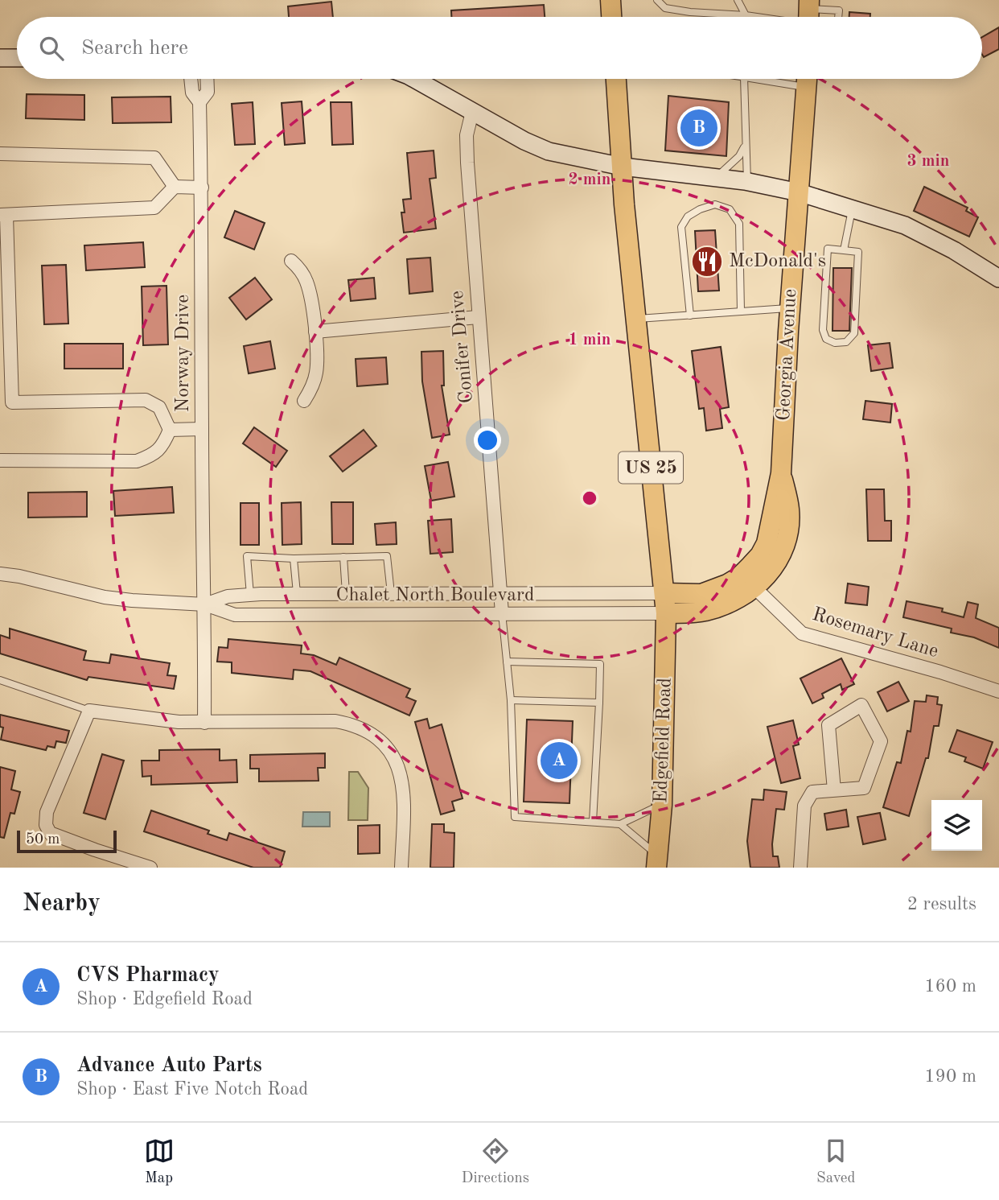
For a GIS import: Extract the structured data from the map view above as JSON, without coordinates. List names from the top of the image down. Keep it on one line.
{"streets":{"main road":["Georgia Avenue","US 25","Edgefield Road"],"street":["Conifer Drive","Norway Drive","Chalet North Boulevard","Rosemary Lane"]},"crossings":[["Conifer Drive","Chalet North Boulevard"],["Norway Drive","Chalet North Boulevard"],["Georgia Avenue","US 25"],["Georgia Avenue","Chalet North Boulevard"],["Georgia Avenue","Rosemary Lane"],["Georgia Avenue","Edgefield Road"],["US 25","Chalet North Boulevard"],["US 25","Edgefield Road"],["Chalet North Boulevard","Edgefield Road"]],"places":{"restaurant":["McDonald's"]},"scale_bar":"50 m","page":{"search":"Search here","pins":["B","A"],"scale":"50 m","heading":["Nearby","2 results"],"list":[{"mark":"A","name":"CVS Pharmacy","note":"Shop · Edgefield Road","value":"160 m"},{"mark":"B","name":"Advance Auto Parts","note":"Shop · East Five Notch Road","value":"190 m"}],"nav":["Map","Directions","Saved"]},"rings":["3 min","2 min","1 min"]}
